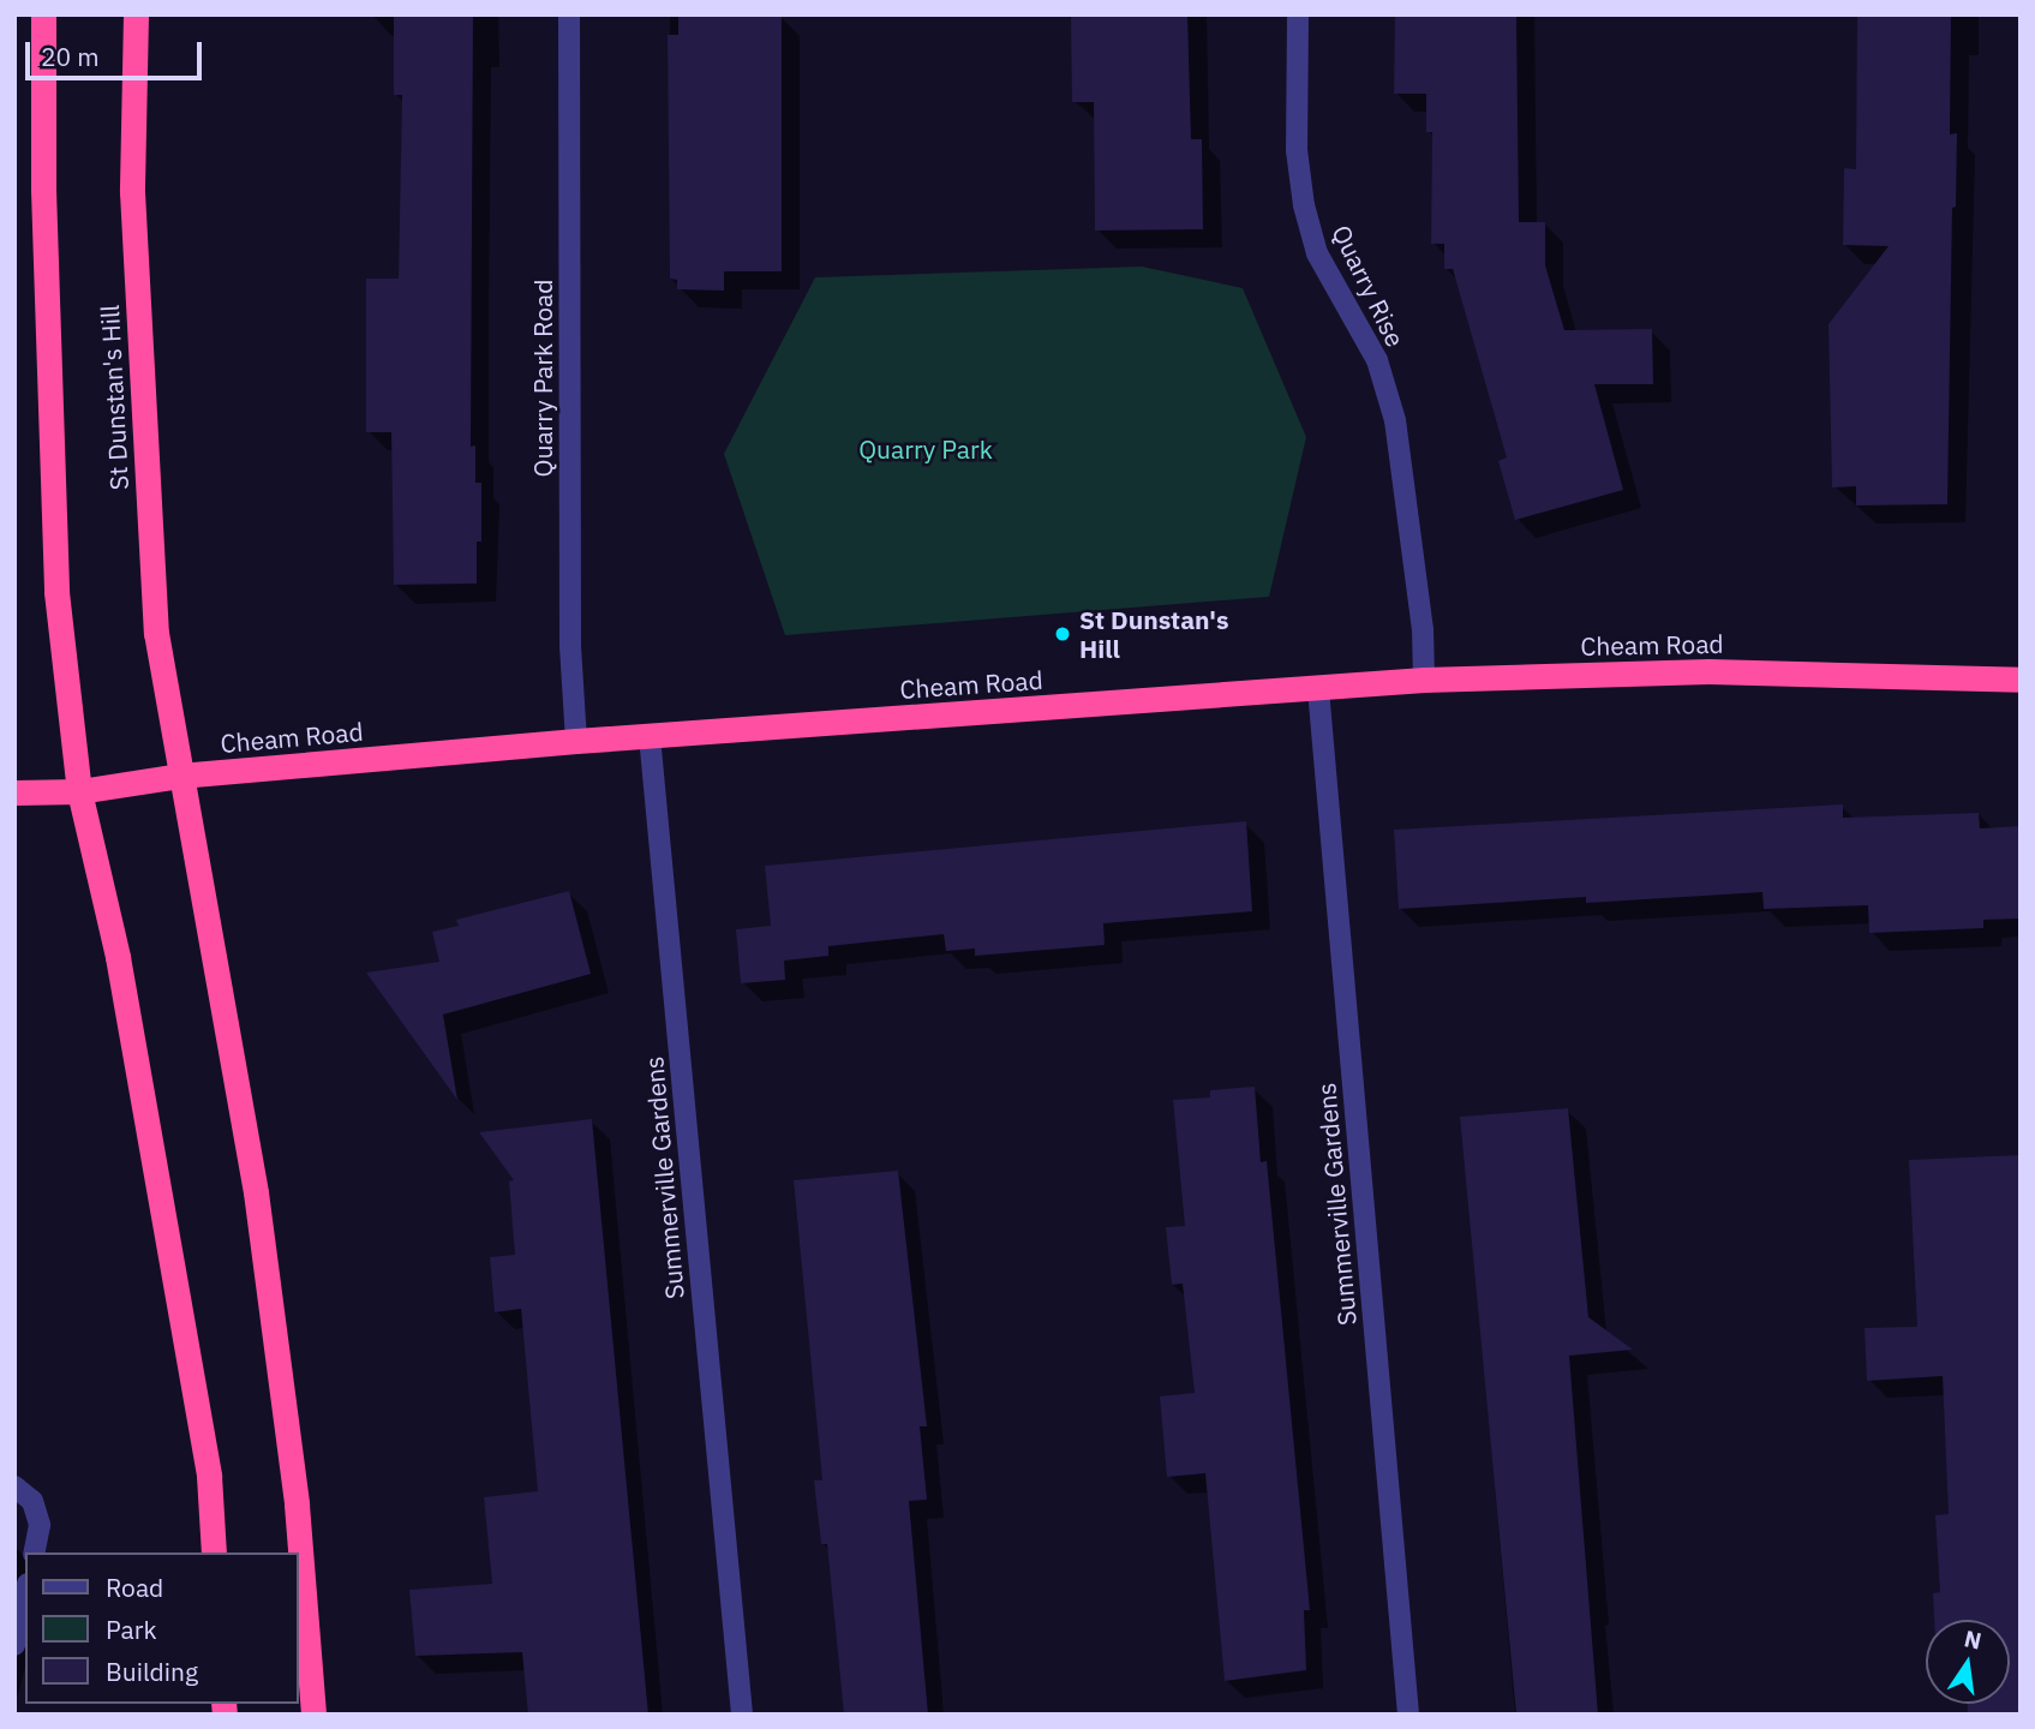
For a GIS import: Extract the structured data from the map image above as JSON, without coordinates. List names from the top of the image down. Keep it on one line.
{"streets":{"highway":["St Dunstan's Hill","Cheam Road"],"street":["Quarry Rise","Quarry Park Road","Summerville Gardens"]},"crossings":[["Quarry Rise","Cheam Road"],["Quarry Park Road","Cheam Road"],["St Dunstan's Hill","Cheam Road"],["Cheam Road","Summerville Gardens"]],"parks":["Quarry Park"],"places":["St Dunstan's Hill"],"legend":["Road","Park","Building"],"scale_bar":"20 m","north":"top"}
